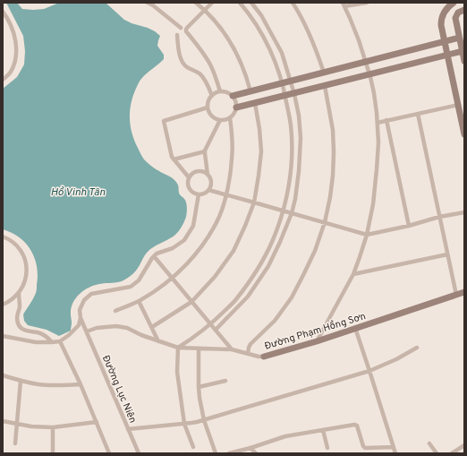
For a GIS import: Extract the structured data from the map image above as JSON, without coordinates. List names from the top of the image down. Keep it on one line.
{"streets":{"street":["Đường Phạm Hồng Sơn","Đường Lục Niên"]},"crossings":[["Đường Phạm Hồng Sơn","Đường Lục Niên"]],"water":["Hồ Vinh Tân"]}
